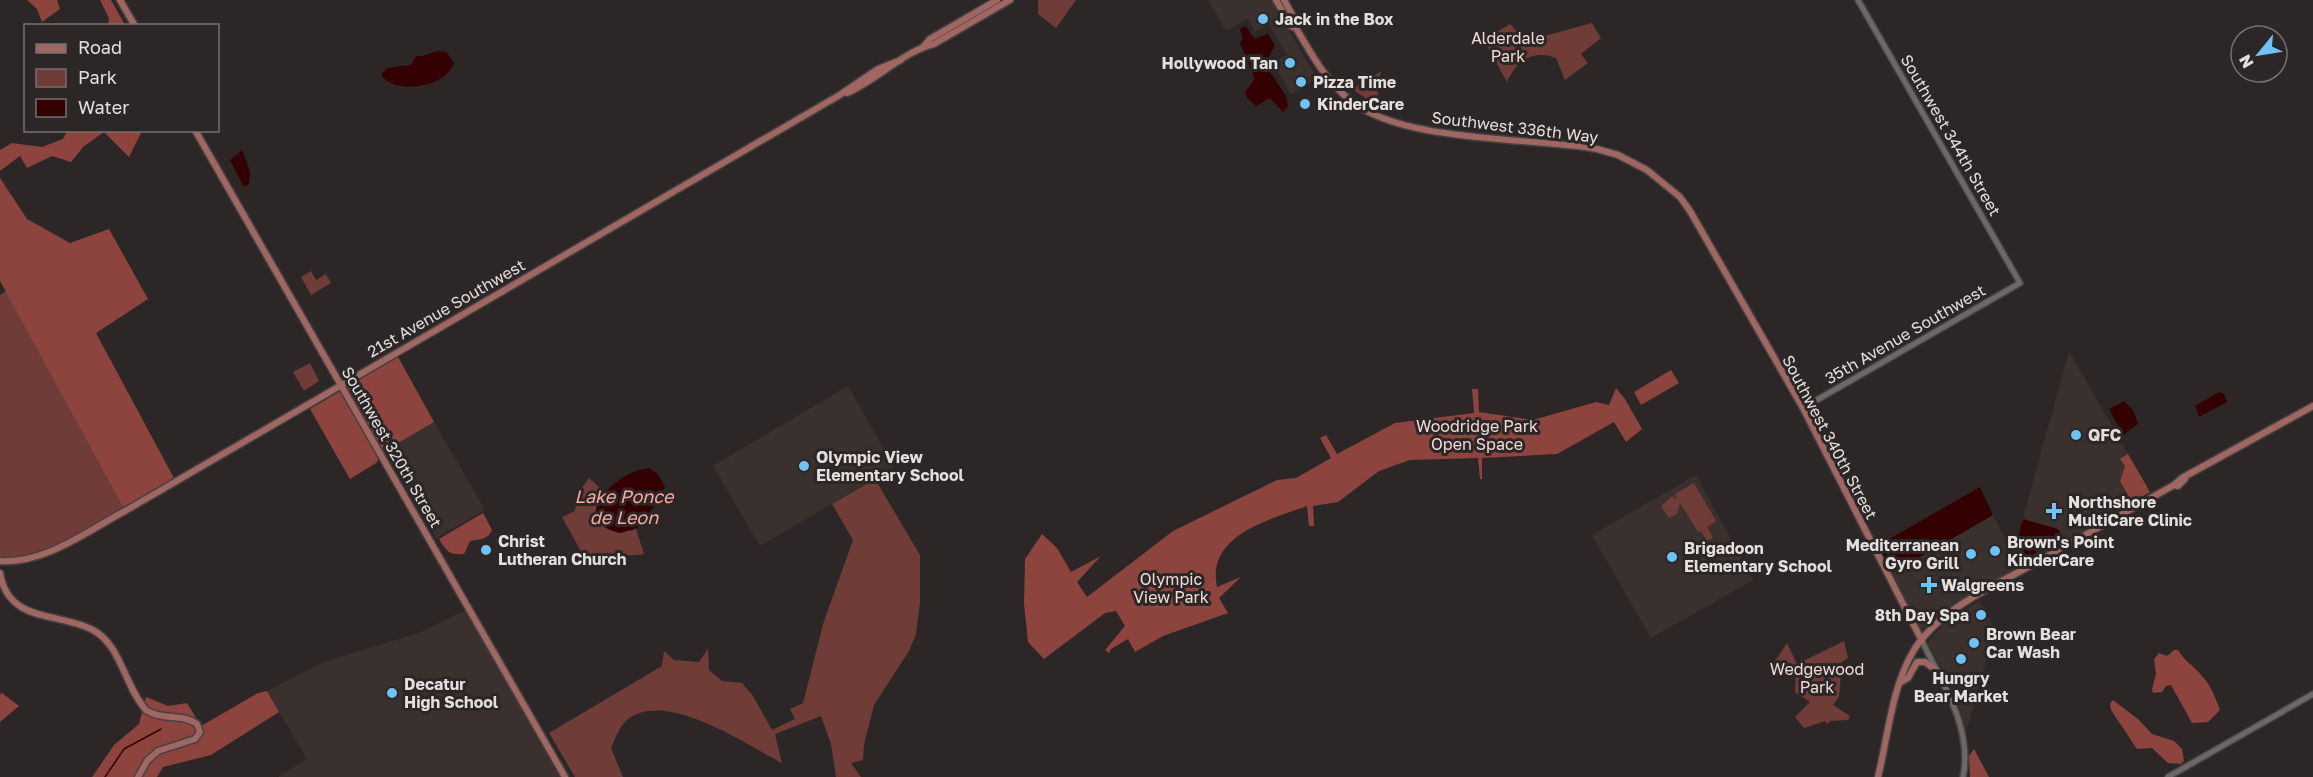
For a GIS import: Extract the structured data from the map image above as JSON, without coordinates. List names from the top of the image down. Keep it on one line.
{"streets":{"main road":["Southwest 336th Way","21st Avenue Southwest","Southwest 340th Street","Southwest 320th Street"],"street":["Southwest 344th Street","35th Avenue Southwest"]},"crossings":[["Southwest 336th Way","Southwest 340th Street"],["Southwest 344th Street","35th Avenue Southwest"],["21st Avenue Southwest","Southwest 320th Street"],["35th Avenue Southwest","Southwest 340th Street"]],"water":["Lake Ponce de Leon"],"parks":["Alderdale Park","Woodridge Park Open Space","Olympic View Park","Wedgewood Park"],"places":{"other":["Jack in the Box","Hollywood Tan","Pizza Time","KinderCare","QFC","Olympic View Elementary School","Christ Lutheran Church","Brown's Point KinderCare","Mediterranean Gyro Grill","Brigadoon Elementary School","8th Day Spa","Brown Bear Car Wash","Hungry Bear Market","Decatur High School"],"health":["Northshore MultiCare Clinic","Walgreens"]},"legend":["Road","Park","Water"],"north":"bottom left"}
